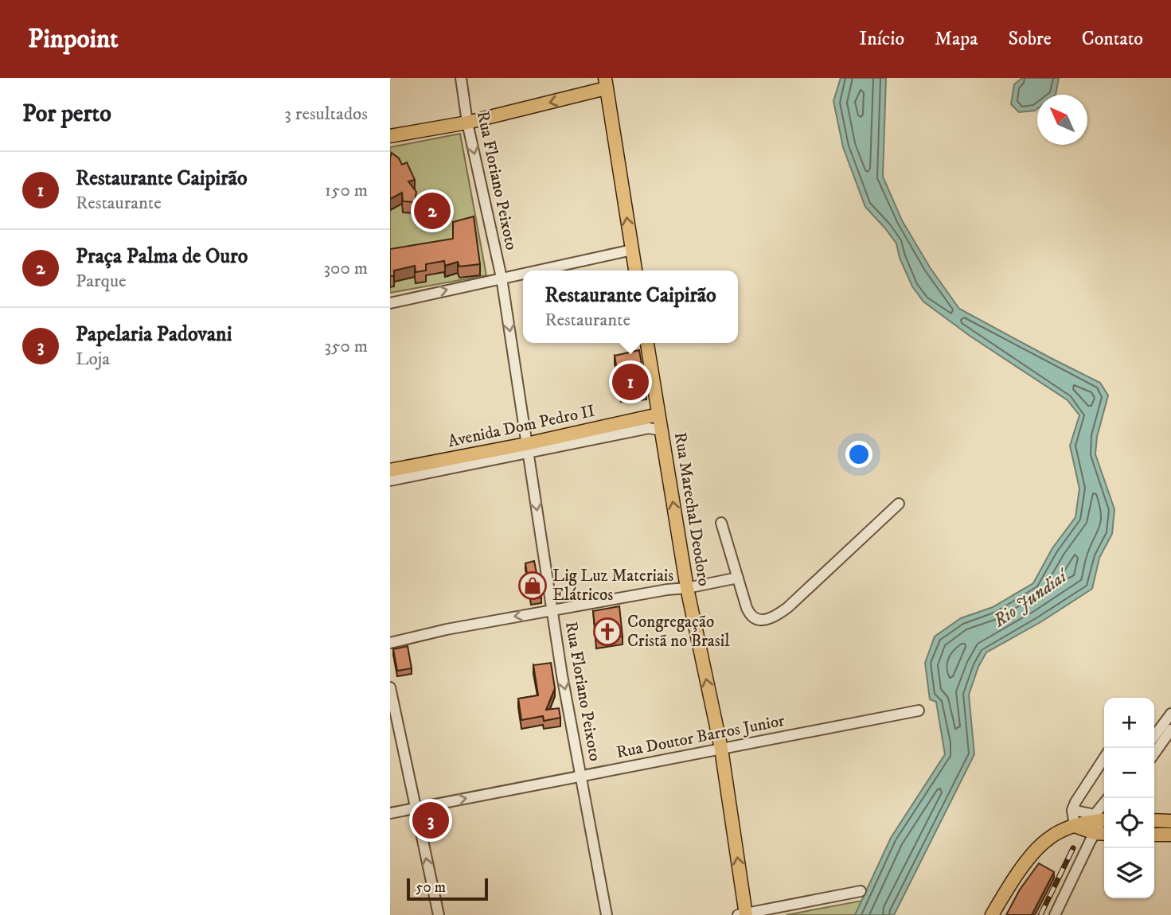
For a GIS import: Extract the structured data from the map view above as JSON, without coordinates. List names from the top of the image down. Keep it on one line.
{"streets":{"main road":["Avenida Dom Pedro II","Rua Marechal Deodoro"],"street":["Rua Floriano Peixoto","Rua Doutor Barros Junior"]},"crossings":[["Rua Floriano Peixoto","Avenida Dom Pedro II"],["Rua Floriano Peixoto","Rua Doutor Barros Junior"],["Avenida Dom Pedro II","Rua Marechal Deodoro"],["Rua Marechal Deodoro","Rua Doutor Barros Junior"]],"one_way":["Rua Floriano Peixoto","Rua Marechal Deodoro"],"water":["Rio Jundiaí"],"places":{"shop":["Lig Luz Materiais Elátricos"],"church":["Congregação Cristã no Brasil"]},"scale_bar":"50 m","north":"top left","page":{"header":"Pinpoint","nav":["Início","Mapa","Sobre","Contato"],"heading":["Por perto","3 resultados"],"list":[{"mark":"1","name":"Restaurante Caipirão","note":"Restaurante","value":"150 m"},{"mark":"2","name":"Praça Palma de Ouro","note":"Parque","value":"300 m"},{"mark":"3","name":"Papelaria Padovani","note":"Loja","value":"350 m"}],"pins":["2","1","3"],"popup":["Restaurante Caipirão","Restaurante"],"map_buttons":["+","−"],"scale":"50 m"}}
